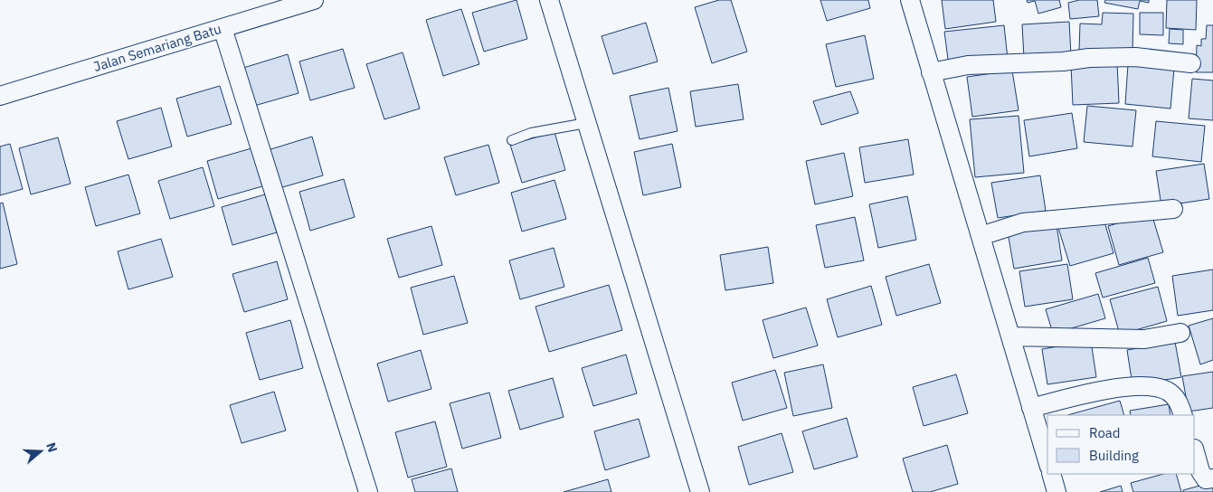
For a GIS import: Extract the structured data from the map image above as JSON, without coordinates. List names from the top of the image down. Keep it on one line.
{"streets":{"street":["Jalan Semariang Batu"]},"legend":["Road","Building"],"north":"right"}
